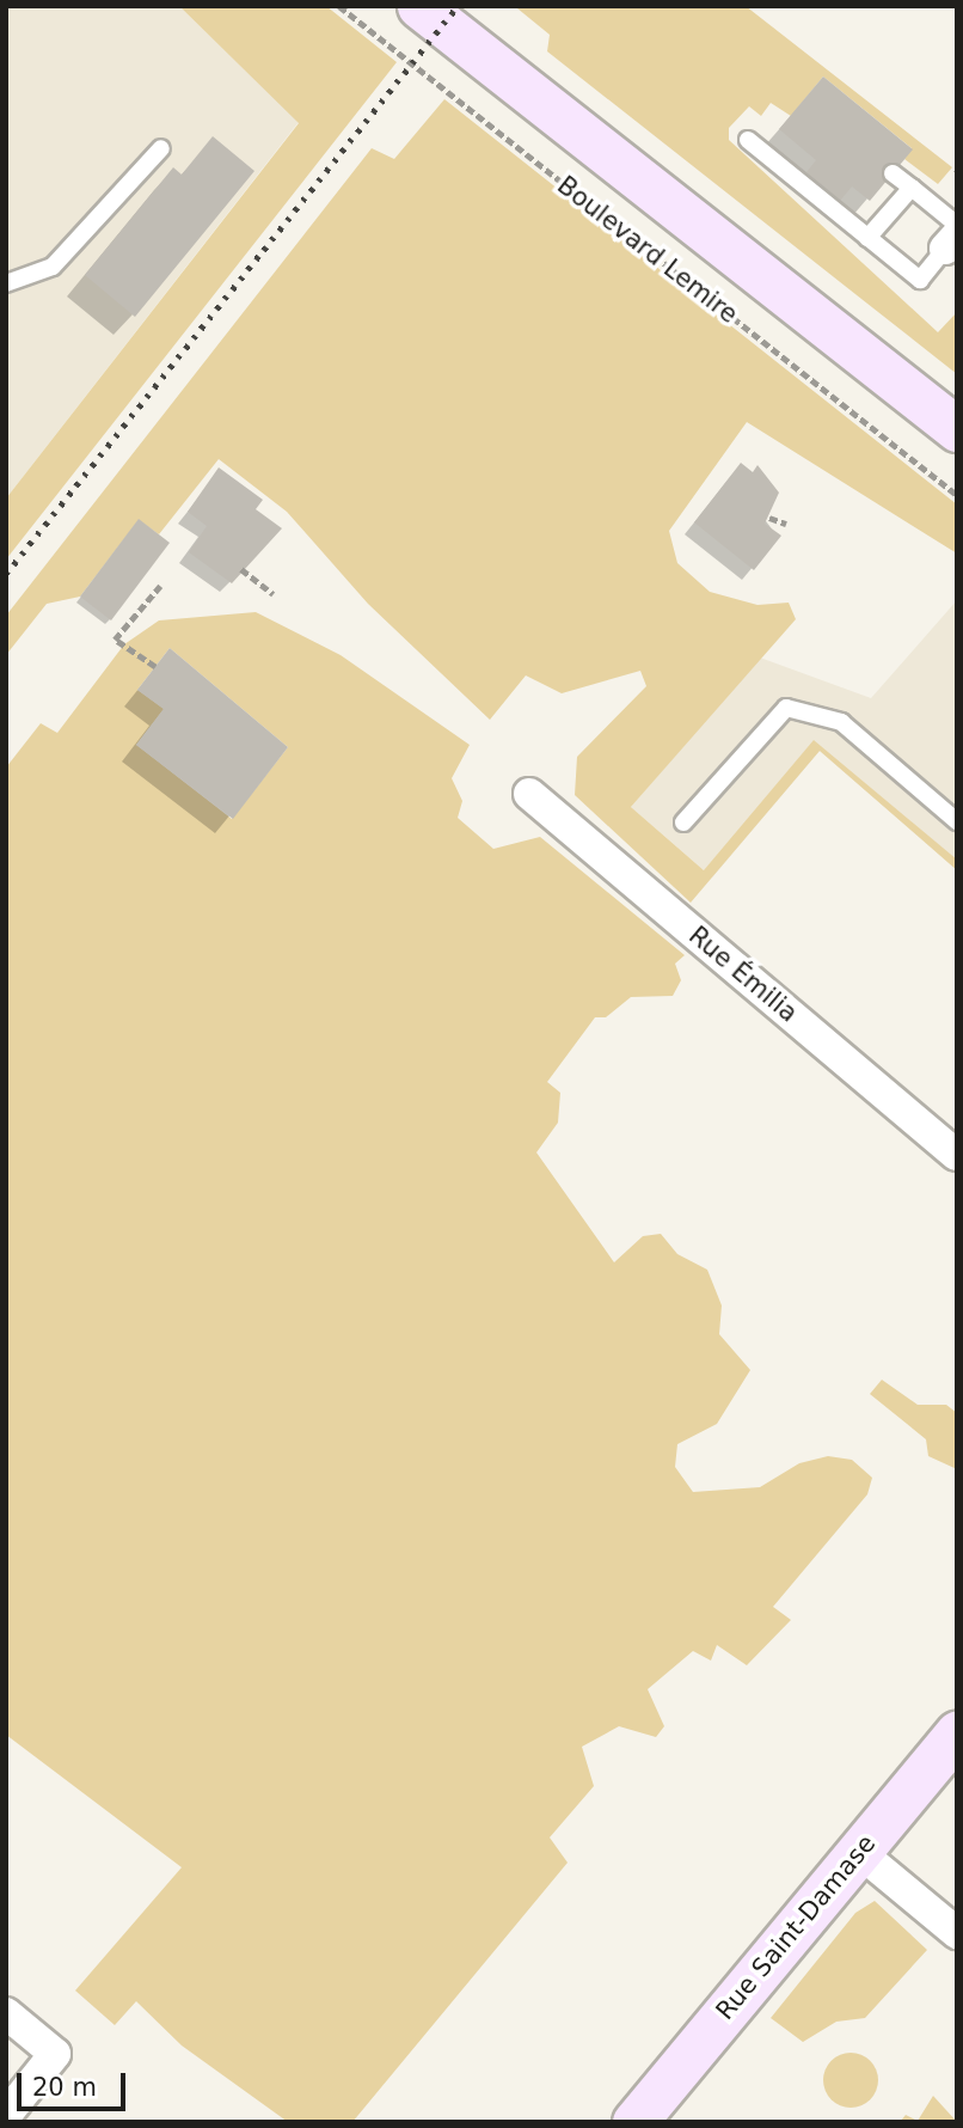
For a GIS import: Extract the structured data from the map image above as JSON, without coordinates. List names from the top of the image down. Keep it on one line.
{"streets":{"main road":["Boulevard Lemire","Rue Saint-Damase"],"street":["Rue Émilia"]},"scale_bar":"20 m"}
